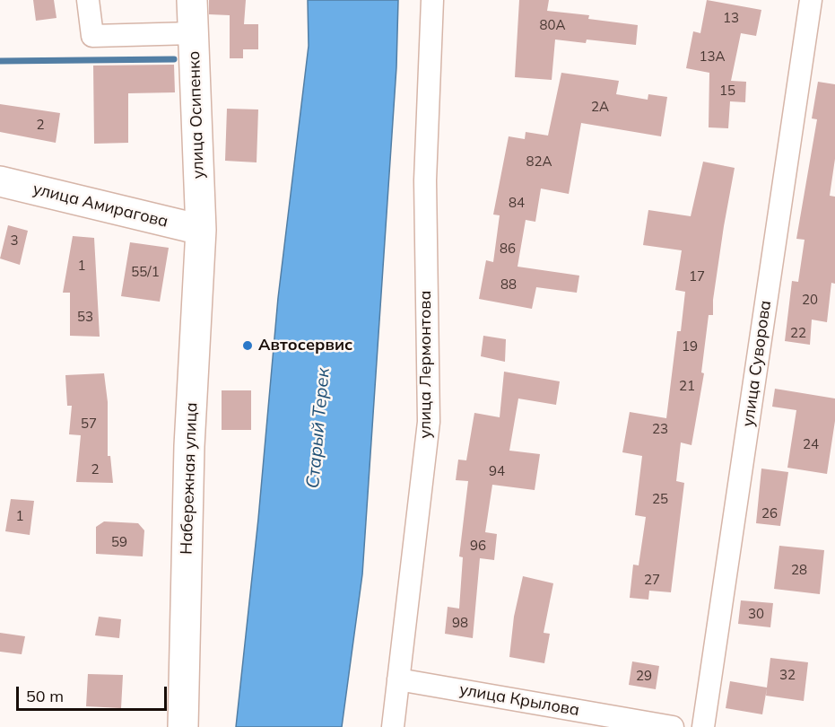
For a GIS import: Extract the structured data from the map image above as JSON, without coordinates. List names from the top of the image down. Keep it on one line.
{"streets":{"main road":["улица Осипенко","улица Амирагова","Набережная улица"],"street":["улица Суворова","улица Лермонтова","улица Крылова"]},"crossings":[["улица Осипенко","улица Амирагова"],["улица Осипенко","Набережная улица"],["улица Амирагова","Набережная улица"],["улица Лермонтова","улица Крылова"]],"water":["Старый Терек"],"places":["Автосервис"],"house_numbers":["13","80А","13А","15","2А","2","82А","84","3","86","1","55/1","17","88","20","53","22","19","21","57","23","24","2","94","25","26","1","59","96","28","27","30","98","32","29"],"scale_bar":"50 m"}
